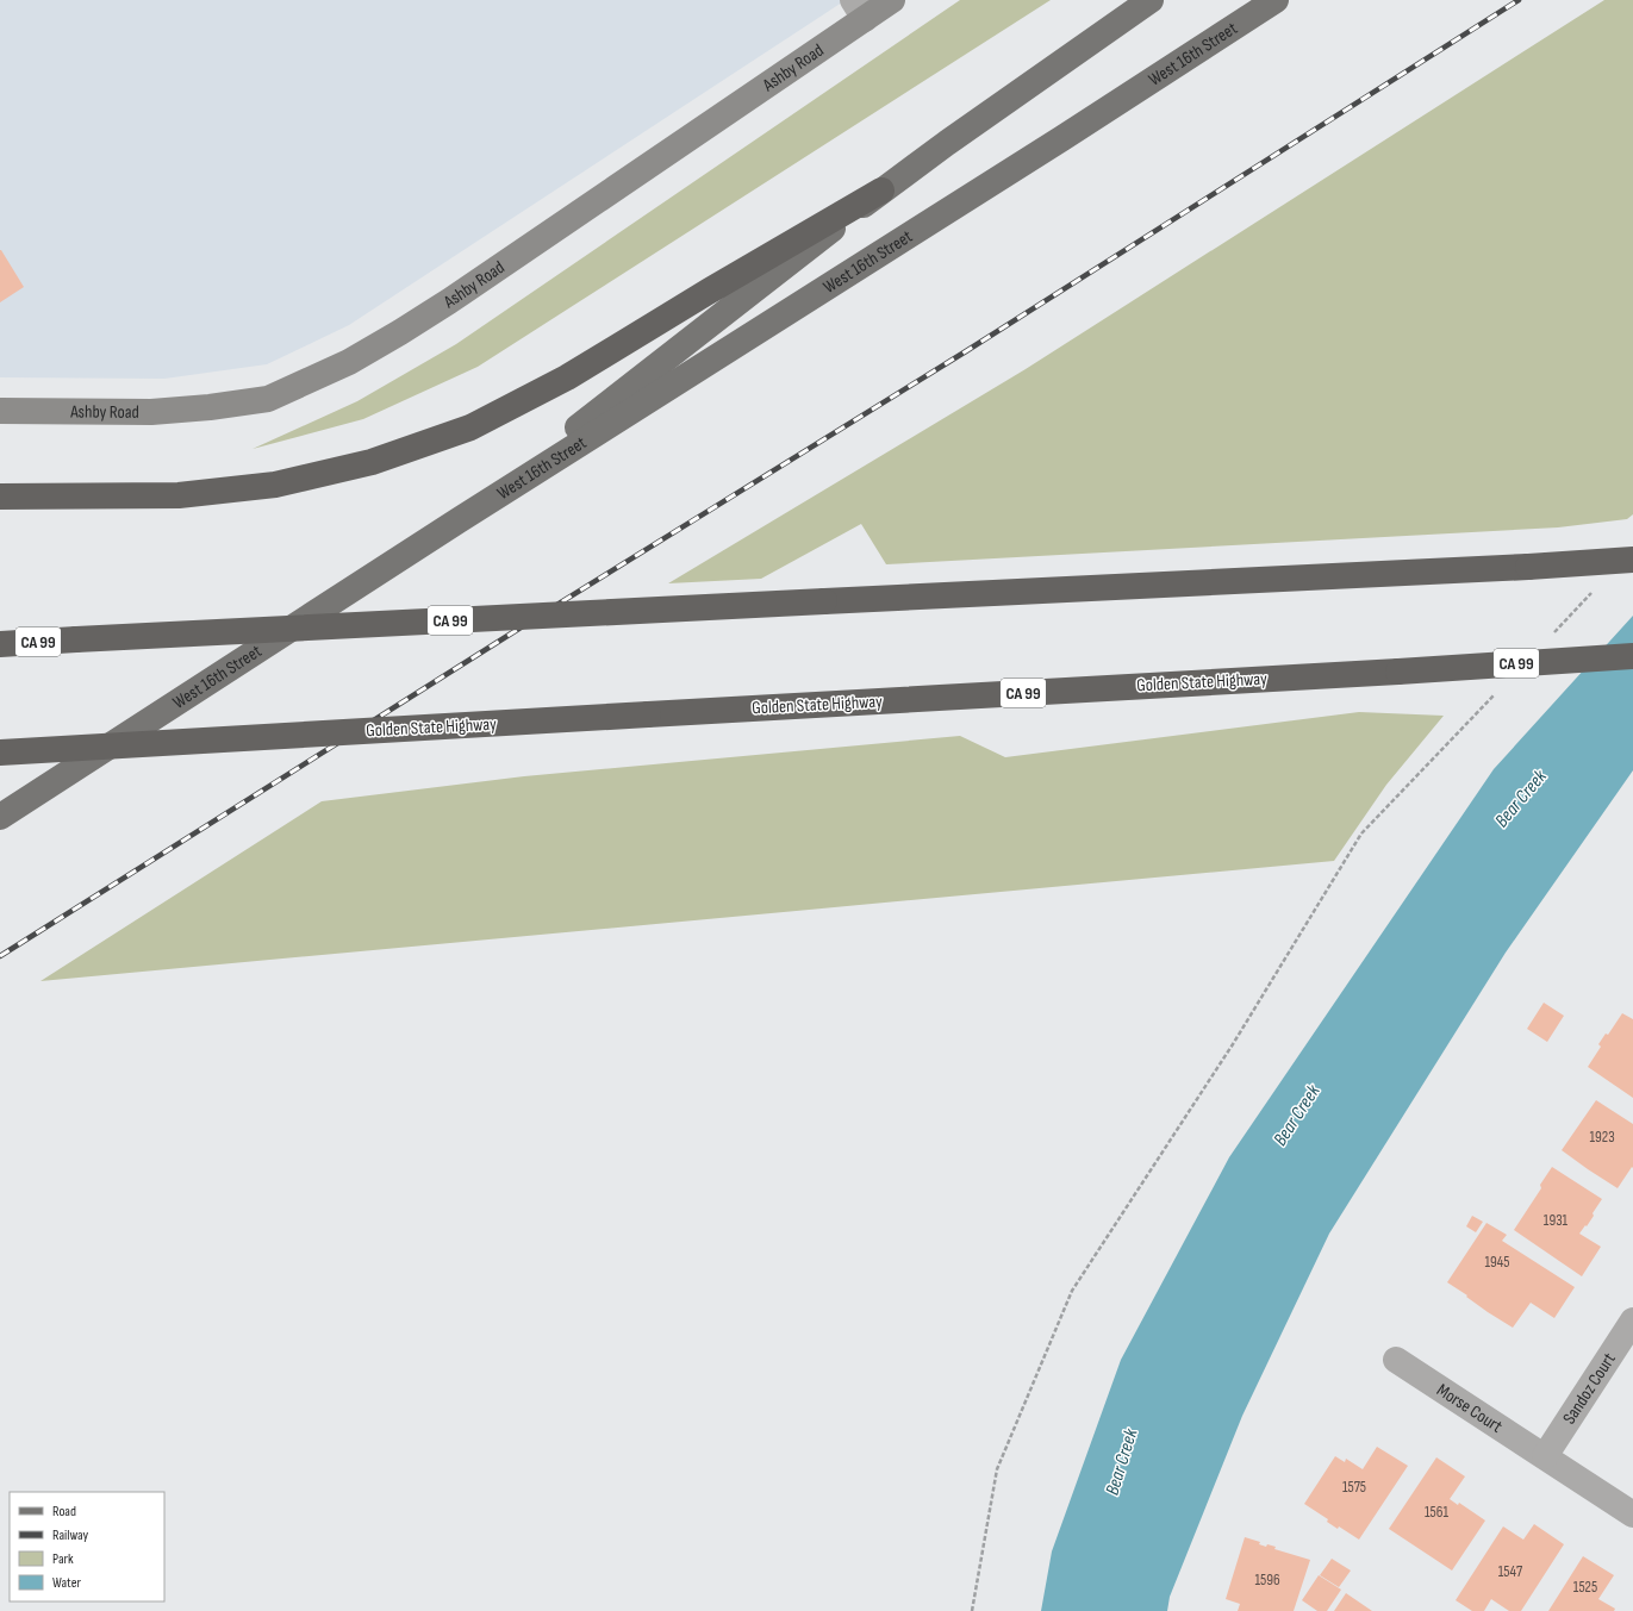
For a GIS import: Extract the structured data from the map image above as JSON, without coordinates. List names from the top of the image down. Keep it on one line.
{"streets":{"highway":["CA 99","Golden State Highway"],"main road":["West 16th Street","Ashby Road"],"street":["Sandoz Court","Morse Court"]},"crossings":[["Sandoz Court","Morse Court"]],"water":["Bear Creek"],"house_numbers":["1923","1931","1945","1575","1561","1547","1596","1525"],"legend":["Road","Railway","Park","Water"]}
